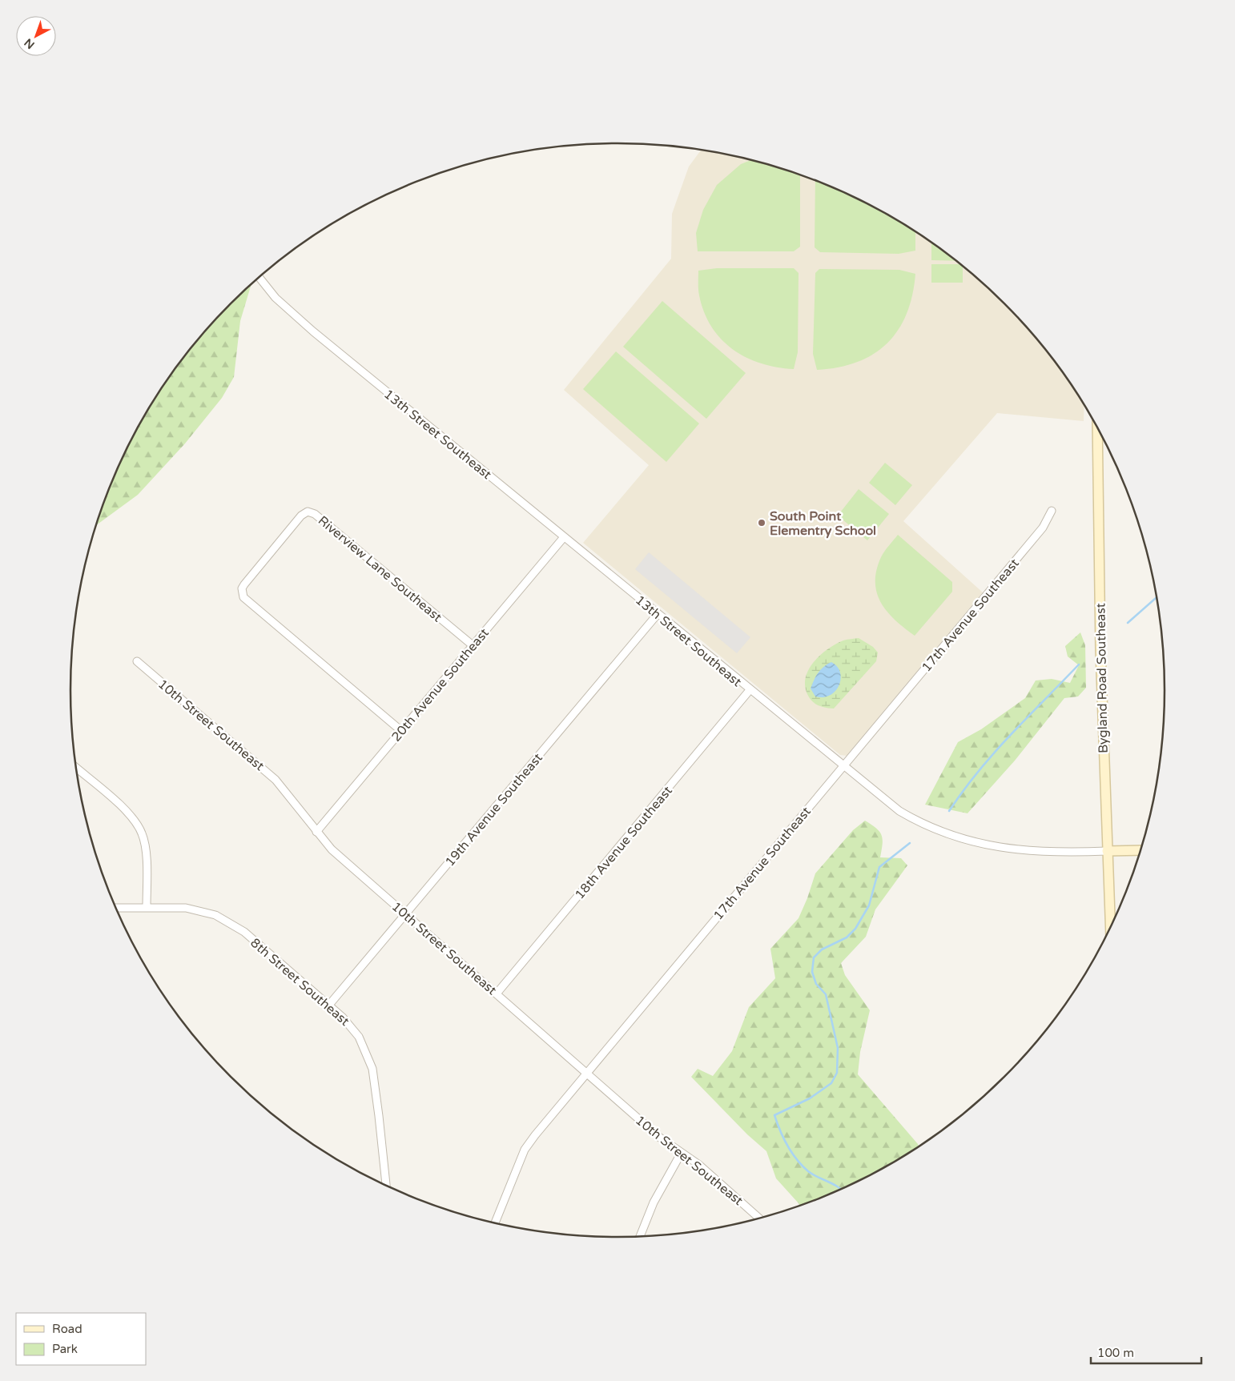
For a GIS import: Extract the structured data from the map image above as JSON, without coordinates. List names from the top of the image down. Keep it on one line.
{"streets":{"street":["13th Street Southeast","Riverview Lane Southeast","17th Avenue Southeast","Bygland Road Southeast","20th Avenue Southeast","10th Street Southeast","19th Avenue Southeast","18th Avenue Southeast","8th Street Southeast"]},"crossings":[["13th Street Southeast","17th Avenue Southeast"],["13th Street Southeast","Bygland Road Southeast"],["13th Street Southeast","20th Avenue Southeast"],["13th Street Southeast","19th Avenue Southeast"],["13th Street Southeast","18th Avenue Southeast"],["Riverview Lane Southeast","20th Avenue Southeast"],["17th Avenue Southeast","10th Street Southeast"],["20th Avenue Southeast","10th Street Southeast"],["10th Street Southeast","19th Avenue Southeast"],["10th Street Southeast","18th Avenue Southeast"],["19th Avenue Southeast","8th Street Southeast"]],"places":["South Point Elementry School"],"legend":["Road","Park"],"scale_bar":"100 m","north":"bottom left"}
